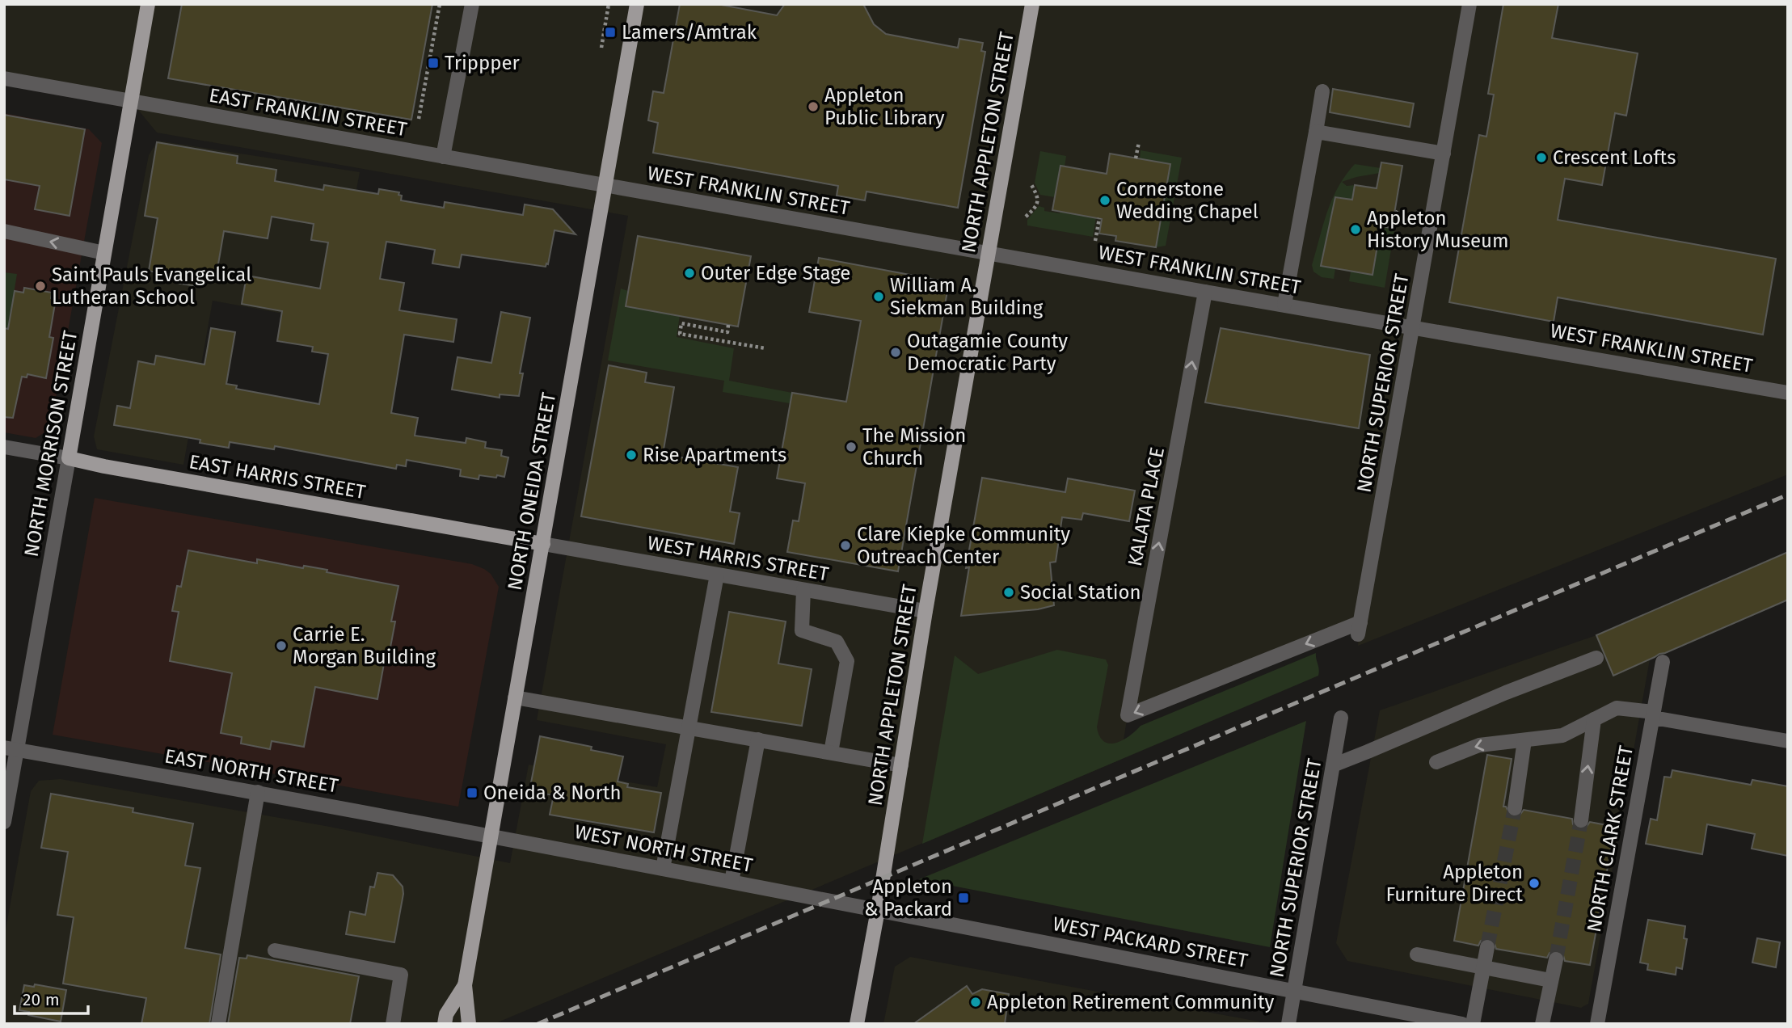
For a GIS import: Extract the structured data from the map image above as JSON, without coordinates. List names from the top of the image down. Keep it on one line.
{"streets":{"main road":["NORTH APPLETON STREET","NORTH MORRISON STREET","EAST HARRIS STREET","NORTH ONEIDA STREET"],"street":["EAST FRANKLIN STREET","WEST FRANKLIN STREET","NORTH SUPERIOR STREET","KALATA PLACE","WEST HARRIS STREET","EAST NORTH STREET","NORTH CLARK STREET","WEST NORTH STREET","WEST PACKARD STREET"]},"crossings":[["EAST FRANKLIN STREET","WEST FRANKLIN STREET"],["EAST FRANKLIN STREET","NORTH MORRISON STREET"],["EAST FRANKLIN STREET","NORTH ONEIDA STREET"],["NORTH APPLETON STREET","WEST FRANKLIN STREET"],["NORTH APPLETON STREET","WEST HARRIS STREET"],["NORTH APPLETON STREET","WEST PACKARD STREET"],["WEST FRANKLIN STREET","NORTH SUPERIOR STREET"],["WEST FRANKLIN STREET","NORTH ONEIDA STREET"],["WEST FRANKLIN STREET","KALATA PLACE"],["NORTH SUPERIOR STREET","KALATA PLACE"],["NORTH SUPERIOR STREET","WEST PACKARD STREET"],["NORTH MORRISON STREET","EAST HARRIS STREET"],["NORTH MORRISON STREET","EAST NORTH STREET"],["EAST HARRIS STREET","NORTH ONEIDA STREET"],["EAST HARRIS STREET","WEST HARRIS STREET"],["NORTH ONEIDA STREET","WEST HARRIS STREET"],["NORTH ONEIDA STREET","EAST NORTH STREET"],["NORTH ONEIDA STREET","WEST NORTH STREET"],["EAST NORTH STREET","WEST NORTH STREET"],["WEST NORTH STREET","WEST PACKARD STREET"]],"places":{"transit":["Lamers/Amtrak","Trippper","Oneida & North","Appleton & Packard"],"other":["Appleton Public Library","Crescent Lofts","Cornerstone Wedding Chapel","Appleton History Museum","Outer Edge Stage","Saint Pauls Evangelical Lutheran School","William A. Siekman Building","Outagamie County Democratic Party","The Mission Church","Rise Apartments","Clare Kiepke Community Outreach Center","Social Station","Carrie E. Morgan Building","Appleton Furniture Direct","Appleton Retirement Community"]},"scale_bar":"20 m"}
